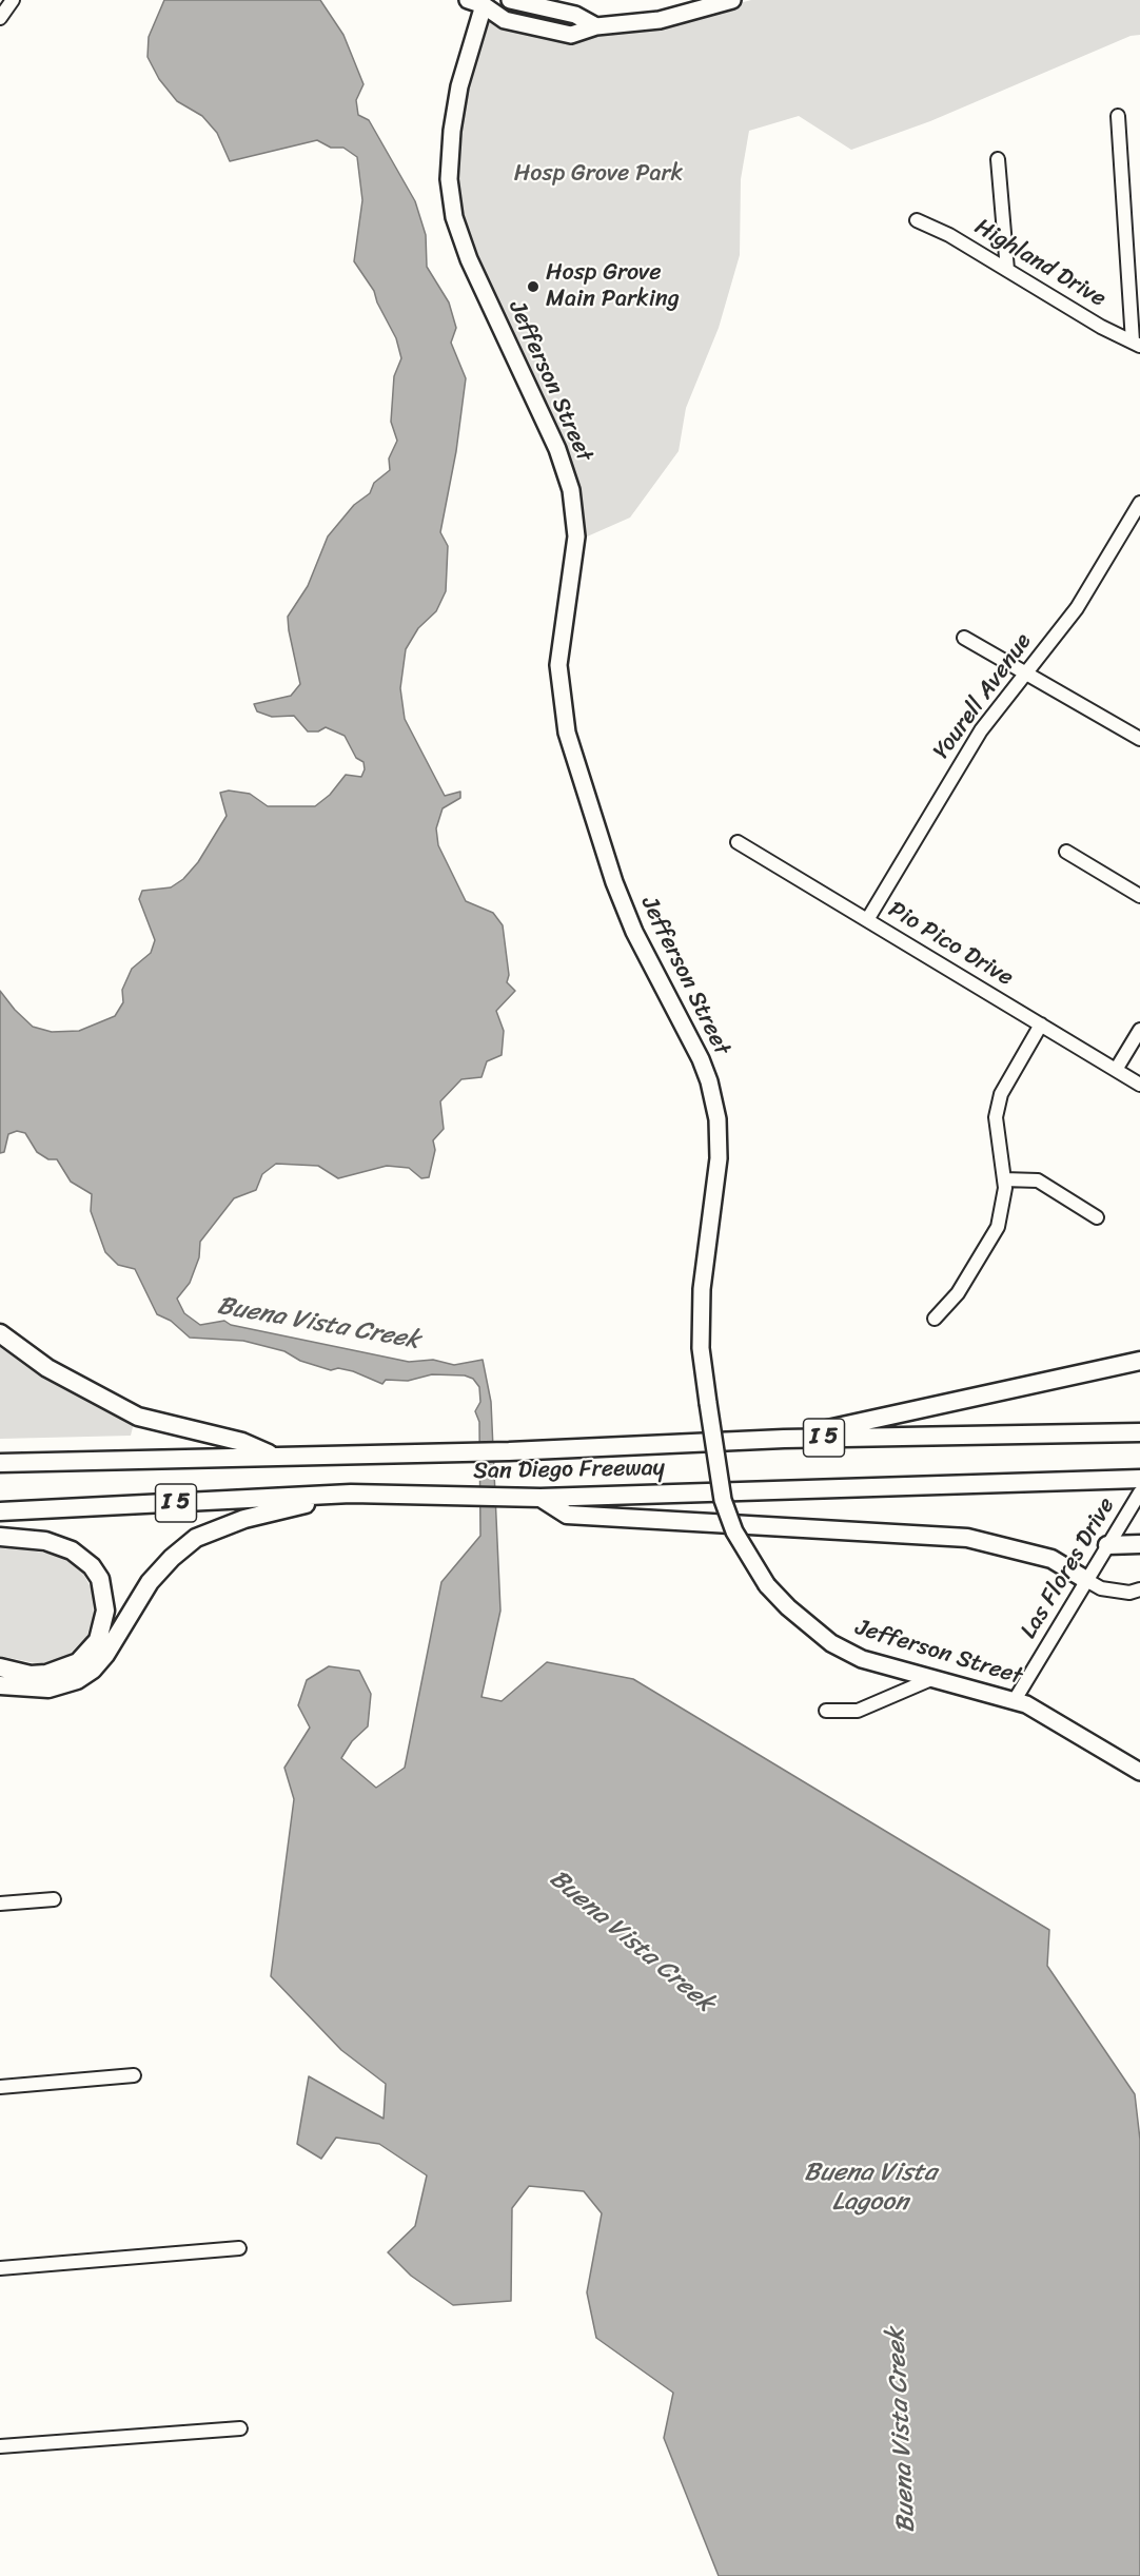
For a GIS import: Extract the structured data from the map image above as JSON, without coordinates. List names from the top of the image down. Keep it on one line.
{"streets":{"highway":["I 5","San Diego Freeway"],"main road":["Jefferson Street"],"street":["Highland Drive","Yourell Avenue","Pio Pico Drive","Las Flores Drive"]},"crossings":[["Jefferson Street","Las Flores Drive"],["Yourell Avenue","Pio Pico Drive"]],"water":["Buena Vista Creek","Buena Vista Lagoon"],"parks":["Hosp Grove Park"],"places":["Hosp Grove Main Parking"]}
